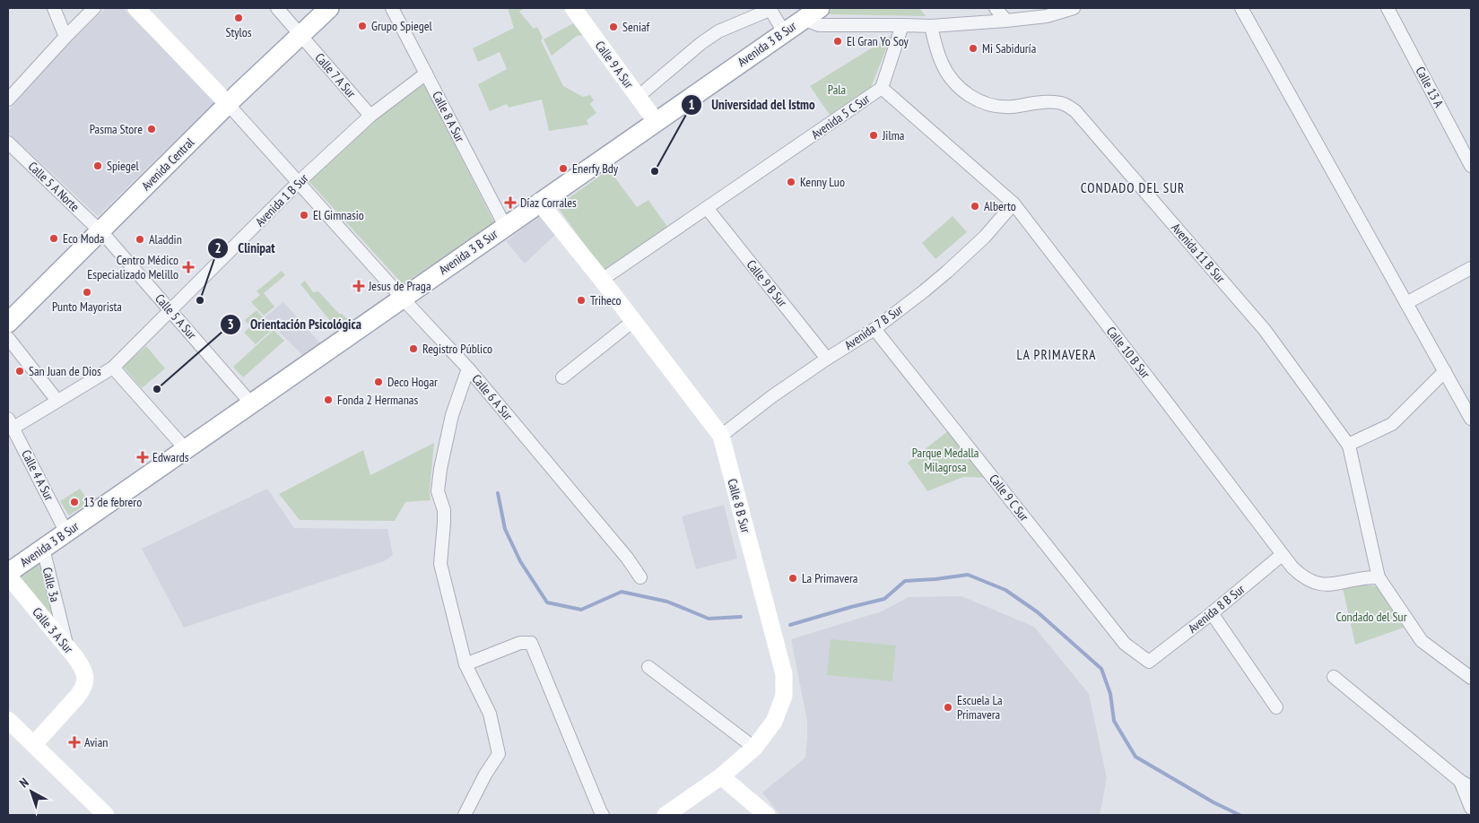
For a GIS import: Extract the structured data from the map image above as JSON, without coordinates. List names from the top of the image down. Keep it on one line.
{"streets":{"main road":["Avenida 3 B Sur","Avenida Central"],"street":["Calle 9 A Sur","Calle 7 A Sur","Calle 13 A","Calle 8 A Sur","Avenida 5 C Sur","Calle 5 A Norte","Avenida 1 B Sur","Avenida 11 B Sur","Calle 9 B Sur","Calle 5 A Sur","Avenida 7 B Sur","Calle 10 B Sur","Calle 6 A Sur","Calle 4 A Sur","Calle 9 C Sur","Calle 8 B Sur","Calle 3a","Avenida 8 B Sur","Calle 3 A Sur"]},"crossings":[["Avenida 3 B Sur","Calle 9 A Sur"],["Avenida 3 B Sur","Calle 8 A Sur"],["Avenida 3 B Sur","Calle 5 A Sur"],["Avenida 3 B Sur","Calle 6 A Sur"],["Avenida 3 B Sur","Calle 4 A Sur"],["Avenida 3 B Sur","Calle 8 B Sur"],["Avenida 3 B Sur","Calle 3a"],["Avenida 3 B Sur","Calle 3 A Sur"],["Calle 7 A Sur","Avenida Central"],["Calle 7 A Sur","Avenida 1 B Sur"],["Calle 8 A Sur","Avenida 1 B Sur"],["Avenida 5 C Sur","Calle 9 B Sur"],["Avenida 5 C Sur","Calle 10 B Sur"],["Avenida 5 C Sur","Calle 8 B Sur"],["Avenida Central","Calle 5 A Norte"],["Avenida Central","Calle 5 A Sur"],["Avenida Central","Calle 6 A Sur"],["Calle 5 A Norte","Calle 5 A Sur"],["Avenida 1 B Sur","Calle 5 A Sur"],["Avenida 1 B Sur","Calle 6 A Sur"],["Avenida 1 B Sur","Calle 4 A Sur"],["Avenida 11 B Sur","Calle 10 B Sur"],["Calle 9 B Sur","Avenida 7 B Sur"],["Avenida 7 B Sur","Calle 10 B Sur"],["Avenida 7 B Sur","Calle 9 C Sur"],["Avenida 7 B Sur","Calle 8 B Sur"],["Calle 10 B Sur","Avenida 8 B Sur"],["Calle 9 C Sur","Avenida 8 B Sur"],["Calle 3a","Calle 3 A Sur"]],"districts":["CONDADO DEL SUR","LA PRIMAVERA"],"parks":["Pala","Parque Medalla Milagrosa","Condado del Sur"],"places":{"other":["Stylos","Grupo Spiegel","Seniaf","El Gran Yo Soy","Mi Sabiduría","Pasma Store","Jilma","Spiegel","Enerfy Bdy","Universidad del Istmo","Kenny Luo","Alberto","El Gimnasio","Eco Moda","Aladdin","Punto Mayorista","Clinipat","Triheco","Registro Público","San Juan de Dios","Deco Hogar","Orientación Psicológica","Fonda 2 Hermanas","13 de febrero","La Primavera","Escuela La Primavera"],"health":["Díaz Corrales","Centro Médico Especializado Melillo","Jesus de Praga","Edwards","Avian"]},"north":"top left"}
